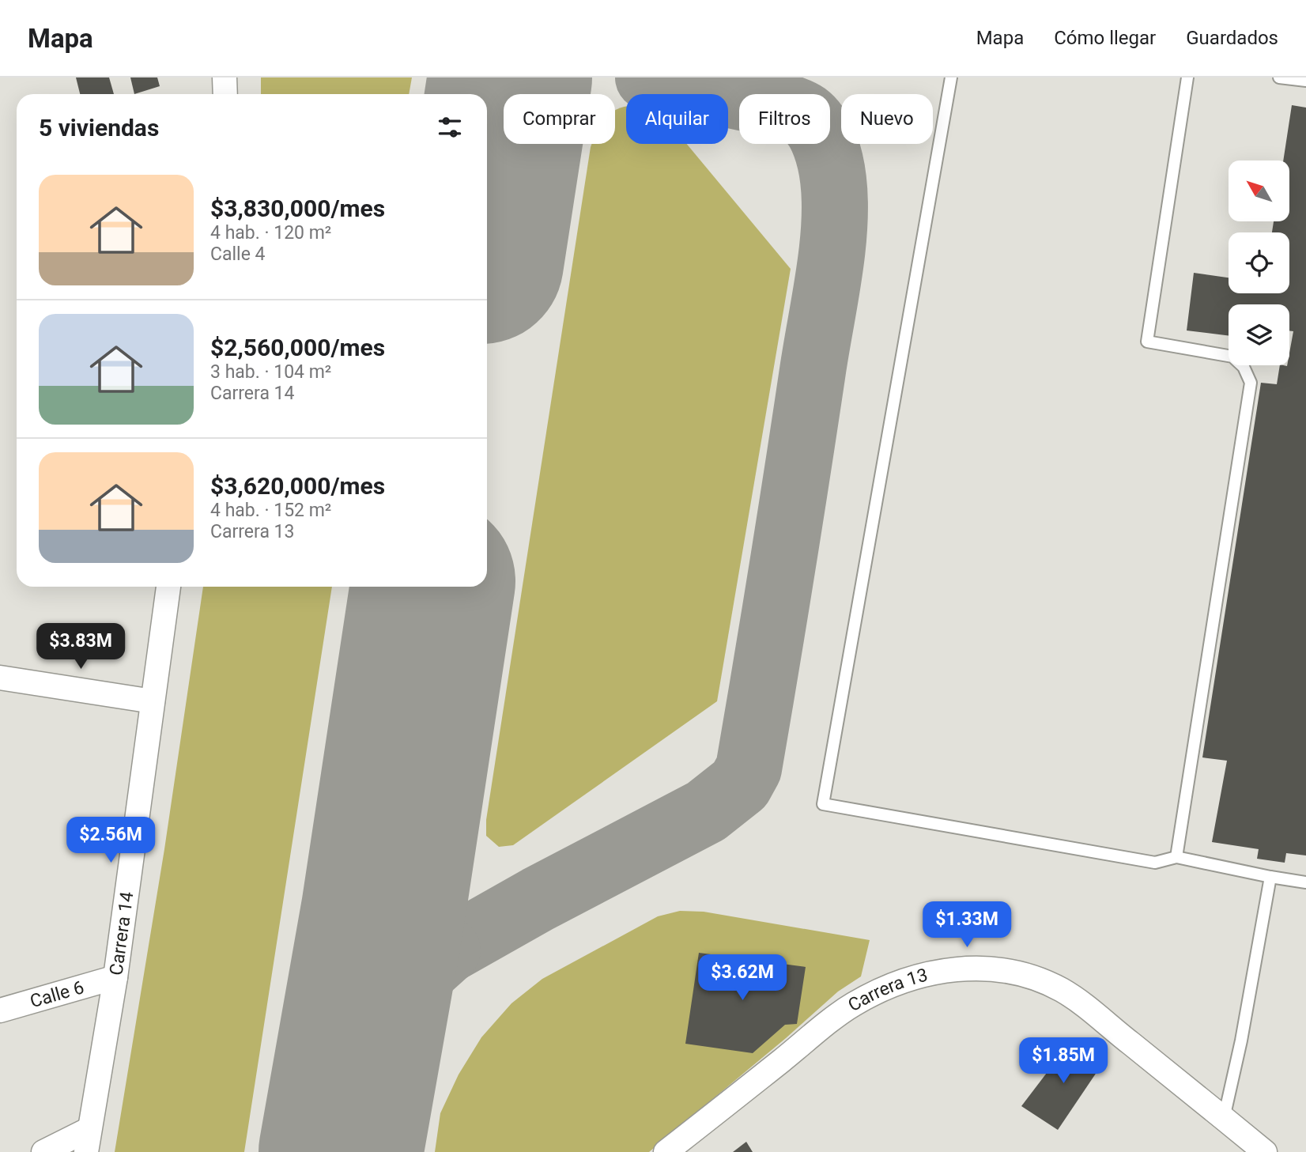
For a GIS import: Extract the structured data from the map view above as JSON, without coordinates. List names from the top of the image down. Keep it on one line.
{"streets":{"street":["Carrera 14","Carrera 13","Calle 6"]},"crossings":[["Carrera 14","Calle 6"]],"north":"top left","page":{"header":"Mapa","nav":["Mapa","Cómo llegar","Guardados"],"chip":["Comprar","Alquilar","Filtros","Nuevo"],"heading":"5 viviendas","list":[{"name":"$3,830,000/mes","note":"4 hab. · 120 m² · Calle 4"},{"name":"$2,560,000/mes","note":"3 hab. · 104 m² · Carrera 14"},{"name":"$3,620,000/mes","note":"4 hab. · 152 m² · Carrera 13"}],"price":["$3.83M","$2.56M","$1.33M","$3.62M","$1.85M"]}}
